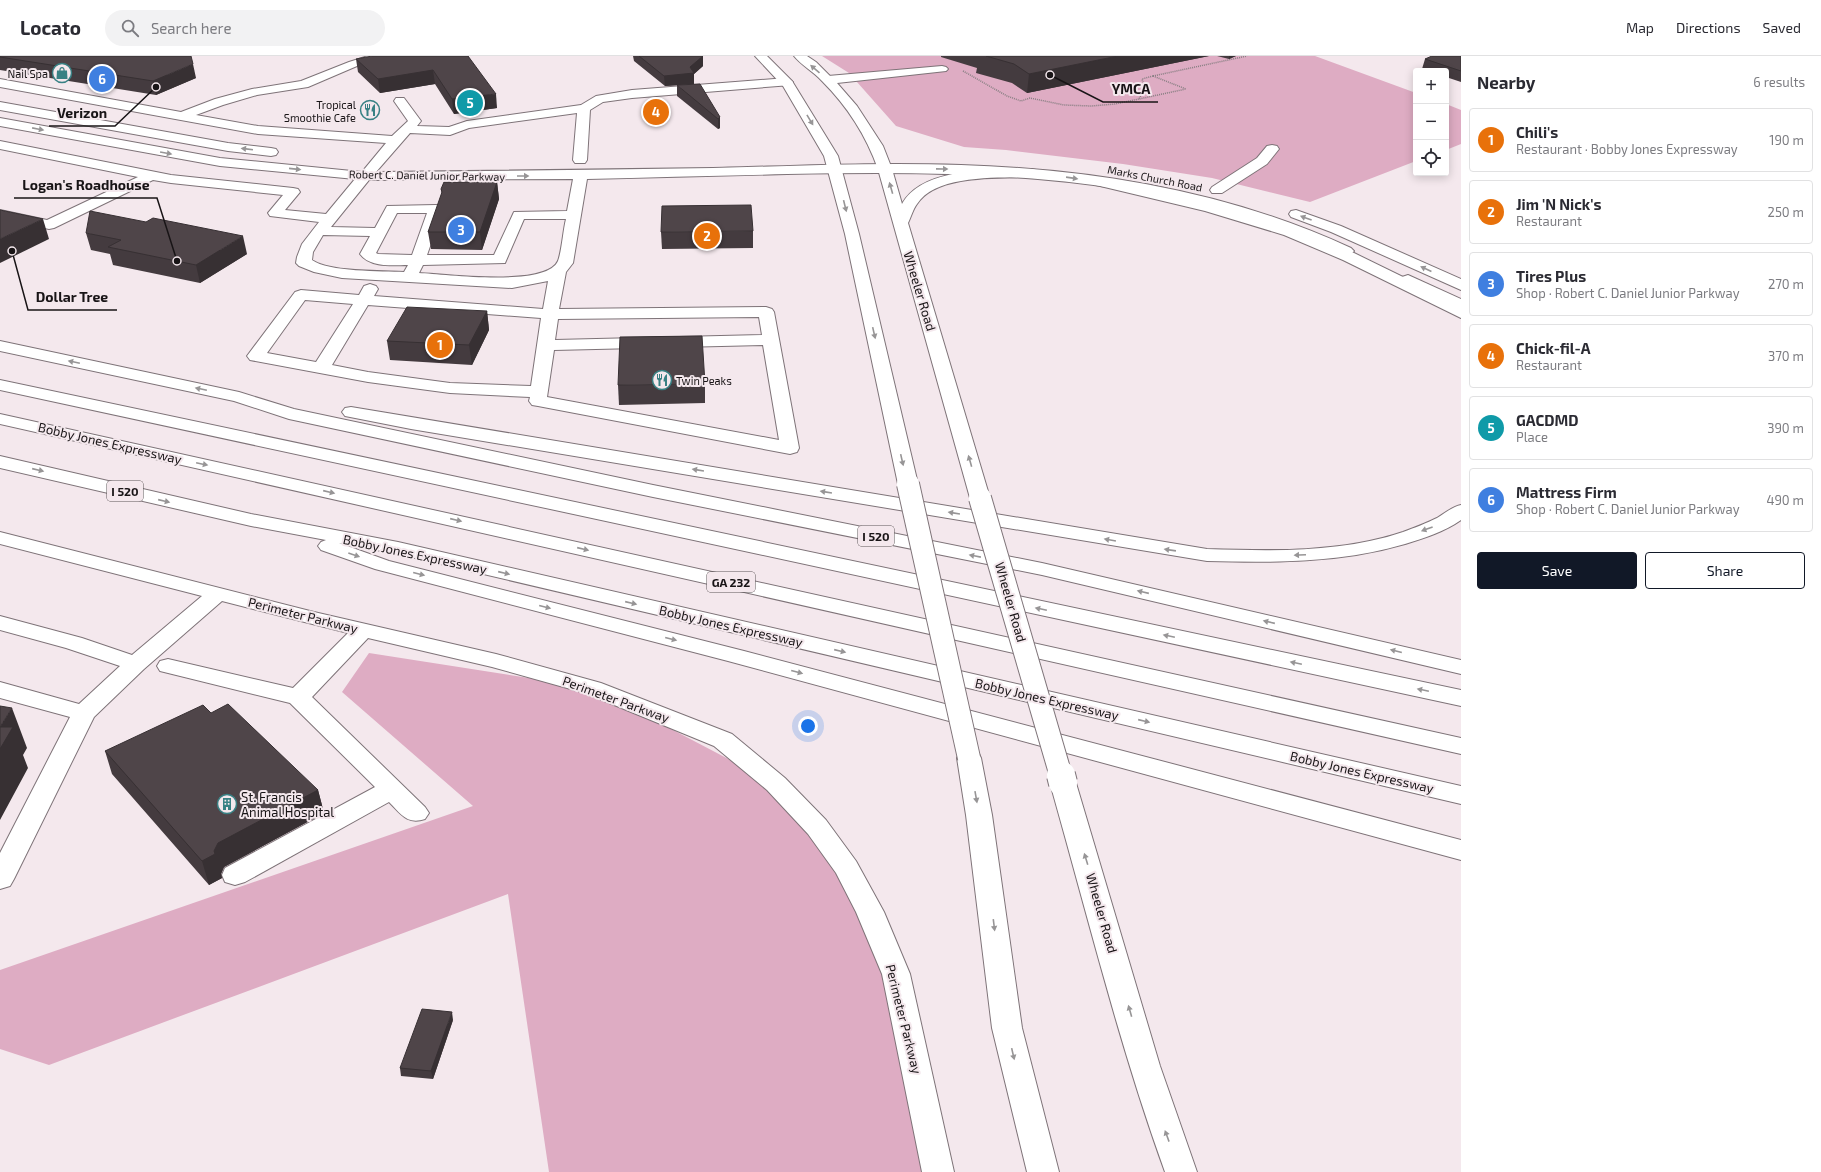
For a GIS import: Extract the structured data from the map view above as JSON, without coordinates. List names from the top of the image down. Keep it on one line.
{"streets":{"main road":["Robert C. Daniel Junior Parkway","Marks Church Road","Wheeler Road","Bobby Jones Expressway","I 520","GA 232","Perimeter Parkway"]},"crossings":[["Robert C. Daniel Junior Parkway","Marks Church Road"],["Marks Church Road","Wheeler Road"]],"places":{"shop":["Nail Spa"],"other":["YMCA","Verizon","Dollar Tree","Logan's Roadhouse"],"restaurant":["Tropical Smoothie Cafe","Twin Peaks"],"building":["St. Francis Animal Hospital"]},"page":{"header":"Locato","search":"Search here","nav":["Map","Directions","Saved"],"heading":["Nearby","6 results"],"pins":["6","5","4","3","2","1"],"map_buttons":["+","−"],"list":[{"mark":"1","name":"Chili's","note":"Restaurant · Bobby Jones Expressway","value":"190 m"},{"mark":"2","name":"Jim 'N Nick's","note":"Restaurant","value":"250 m"},{"mark":"3","name":"Tires Plus","note":"Shop · Robert C. Daniel Junior Parkway","value":"270 m"},{"mark":"4","name":"Chick-fil-A","note":"Restaurant","value":"370 m"},{"mark":"5","name":"GACDMD","note":"Place","value":"390 m"},{"mark":"6","name":"Mattress Firm","note":"Shop · Robert C. Daniel Junior Parkway","value":"490 m"}],"buttons":["Save","Share"]}}
